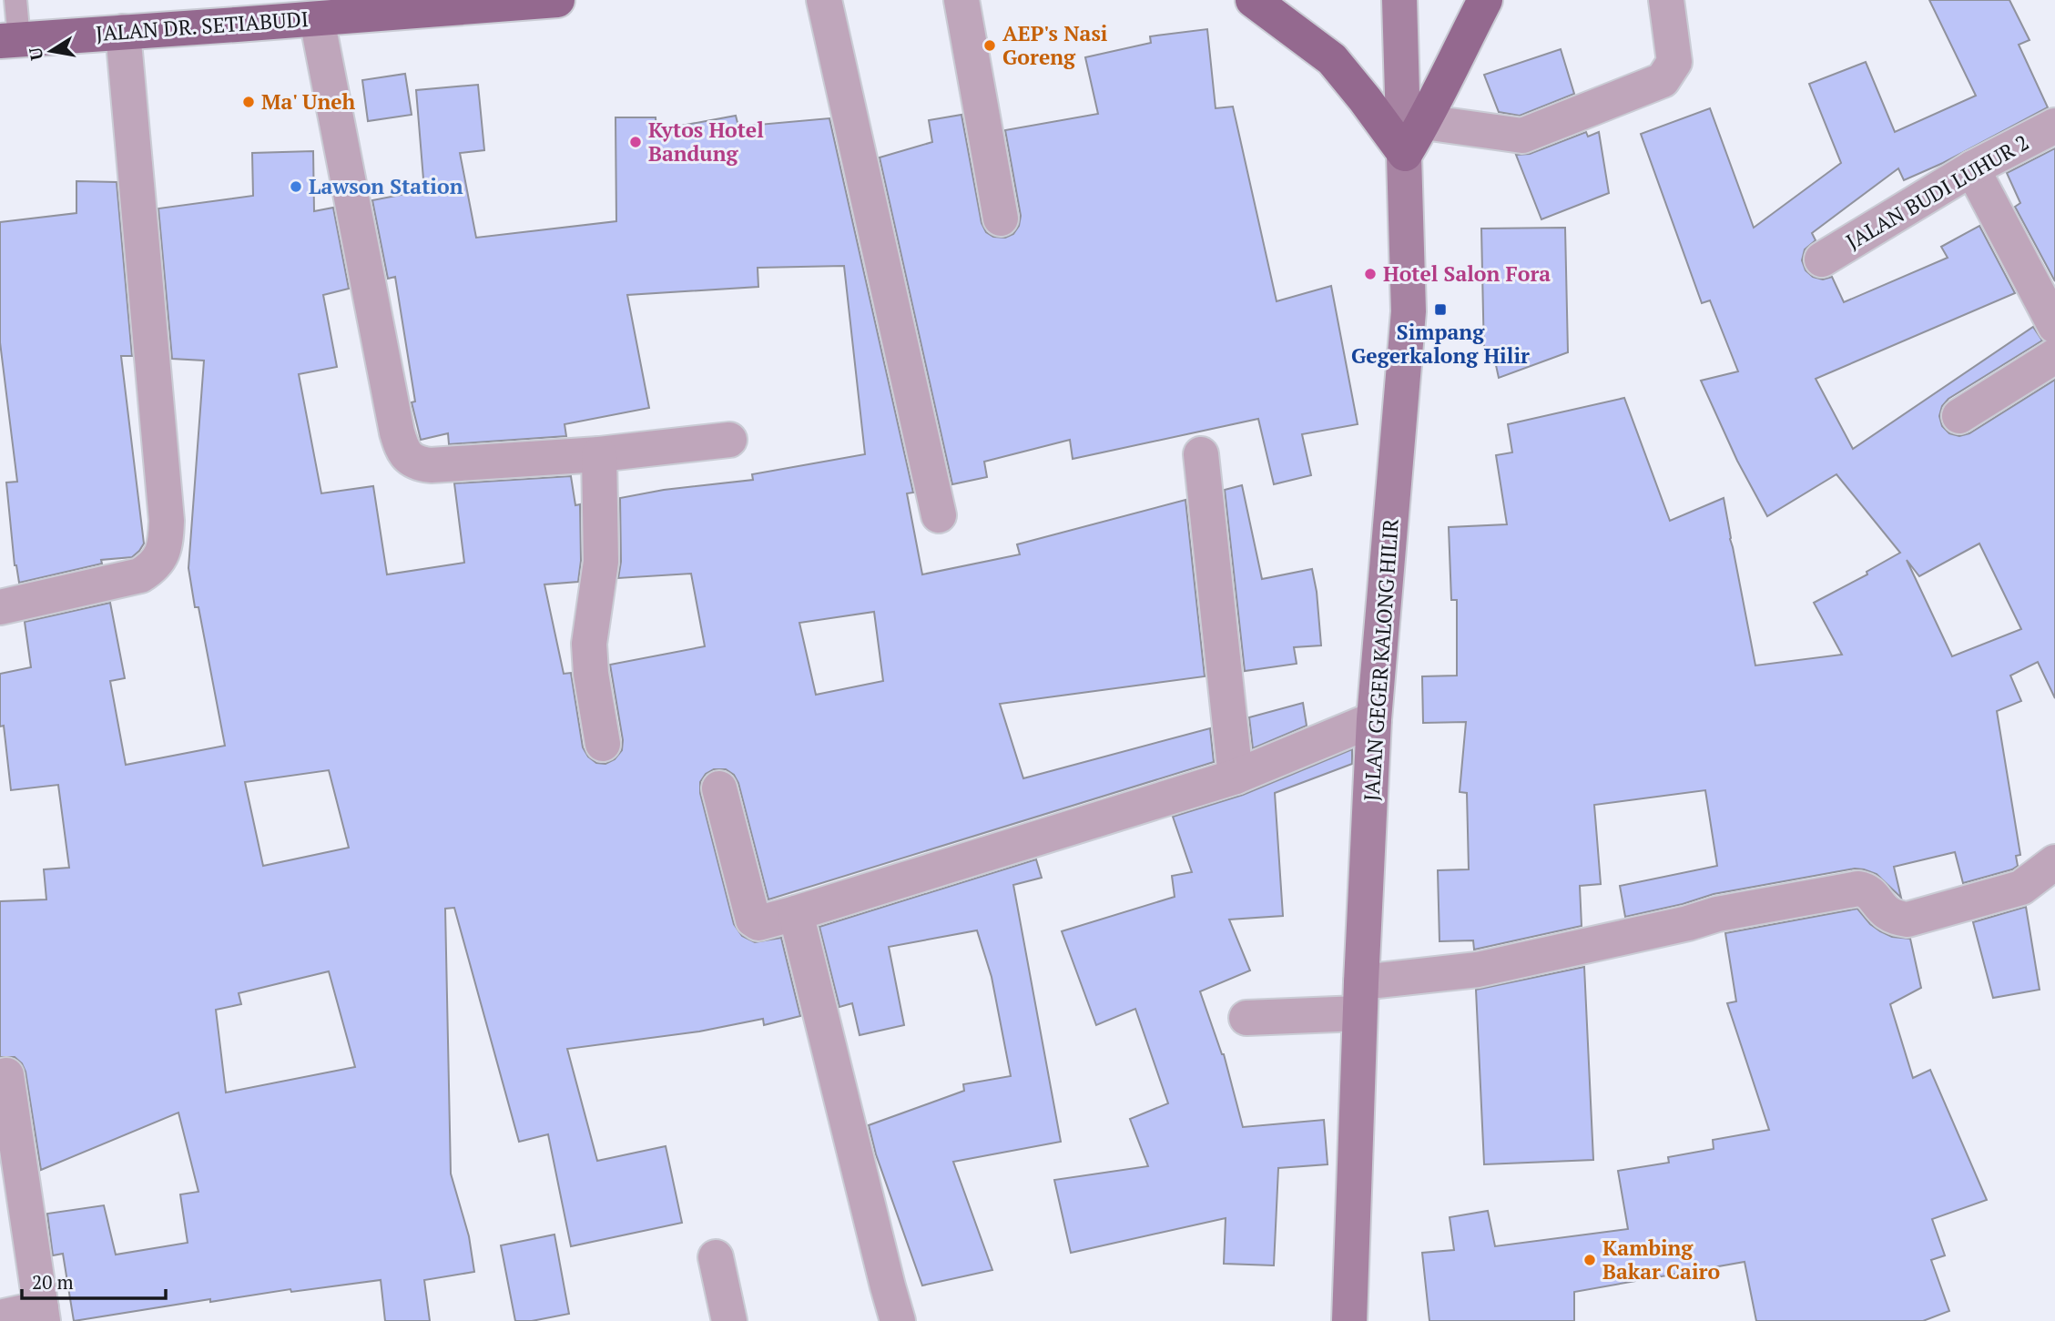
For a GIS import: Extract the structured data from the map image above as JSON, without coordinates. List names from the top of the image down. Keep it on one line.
{"streets":{"main road":["JALAN DR. SETIABUDI","JALAN GEGER KALONG HILIR"],"street":["JALAN BUDI LUHUR 2"]},"places":{"other":["AEP's Nasi Goreng","Ma' Uneh","Kytos Hotel Bandung","Lawson Station","Hotel Salon Fora","Kambing Bakar Cairo"],"transit":["Simpang Gegerkalong Hilir"]},"scale_bar":"20 m","north":"left"}
